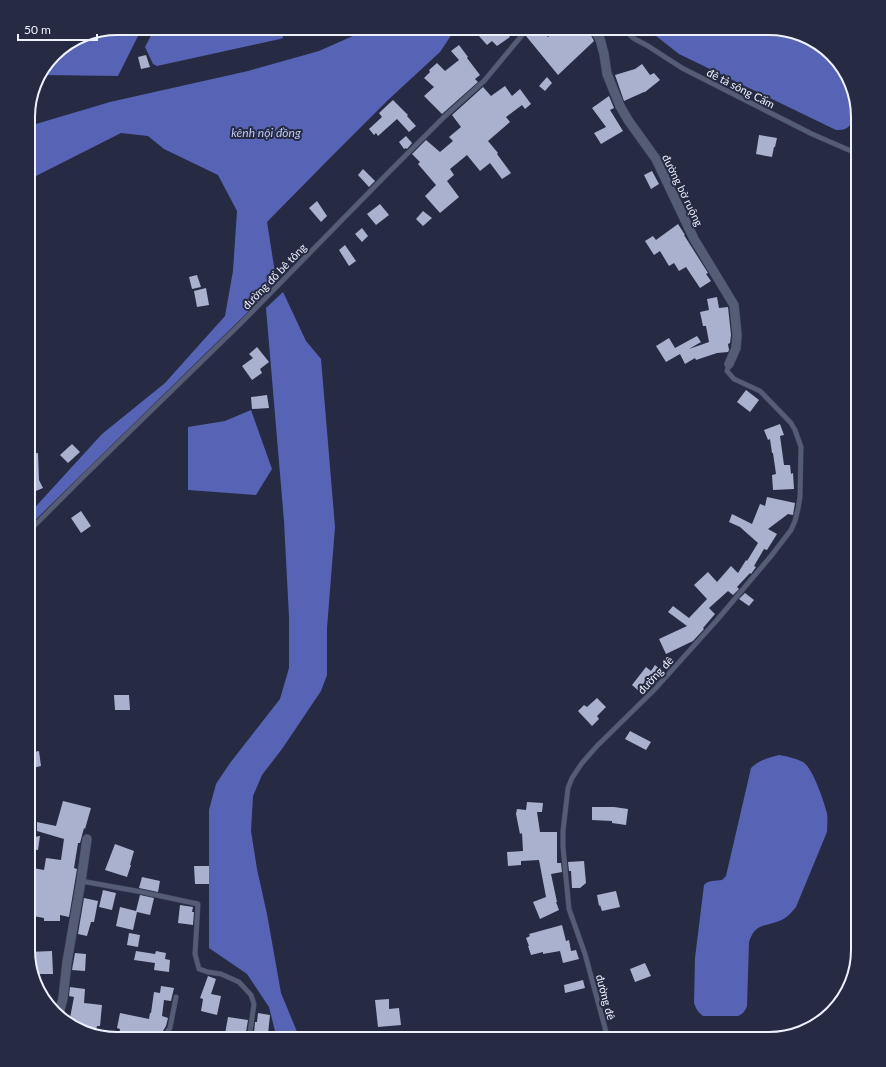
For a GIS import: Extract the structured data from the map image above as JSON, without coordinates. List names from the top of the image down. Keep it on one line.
{"streets":{"street":["đường bờ ruộng"],"lane":["đê tả sông Cấm","đường đổ bê tông","đường đê"]},"crossings":[["đường bờ ruộng","đường đê"]],"water":["kênh nội đồng"],"scale_bar":"50 m"}
